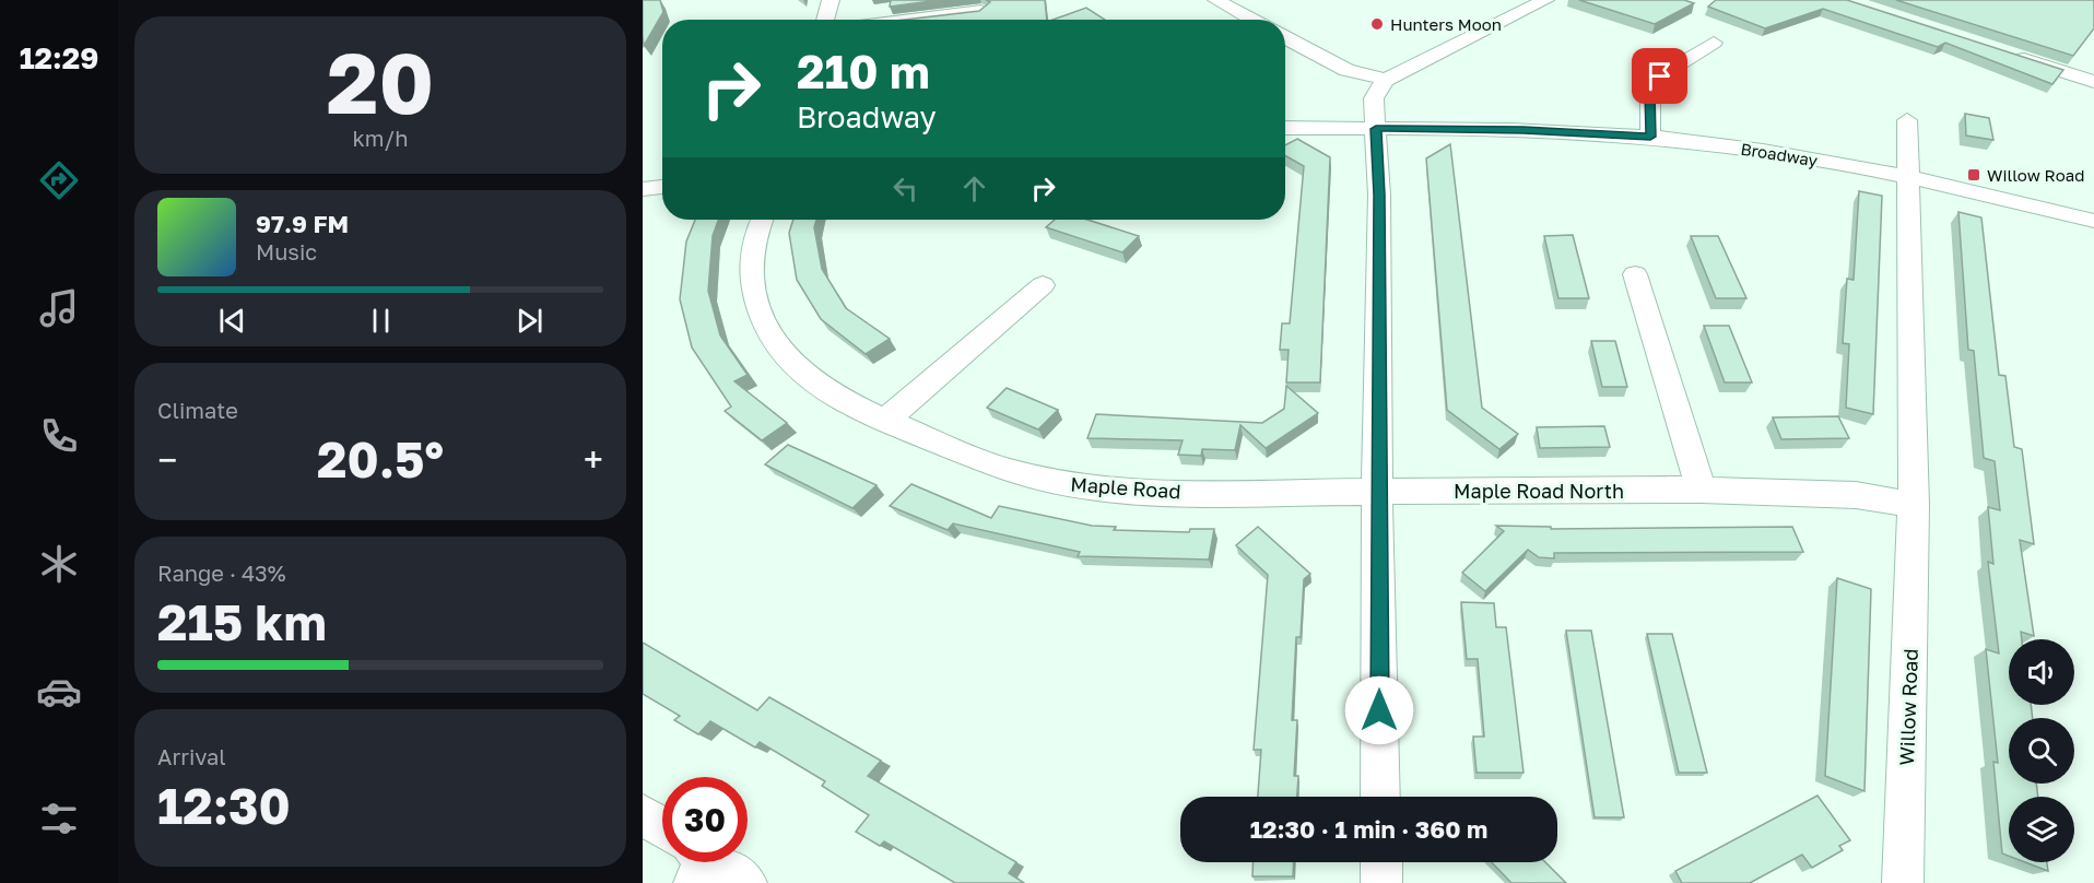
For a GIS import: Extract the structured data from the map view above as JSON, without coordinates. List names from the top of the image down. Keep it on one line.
{"streets":{"street":["Broadway","Maple Road","Maple Road North","Willow Road"]},"crossings":[["Broadway","Willow Road"],["Maple Road","Maple Road North"],["Maple Road North","Willow Road"]],"places":{"other":["Hunters Moon"],"transit":["Willow Road"]},"page":{"tabs":"12:29","tile":[["20","km/h"],"Climate",["Range · 43%","215 km"],["Arrival","12:30"]],"turn":["210 m","Broadway"],"song":["97.9 FM","Music"],"heat":["−","20.5°","+"],"limit":"30","trip":"12:30 · 1 min · 360 m"}}
